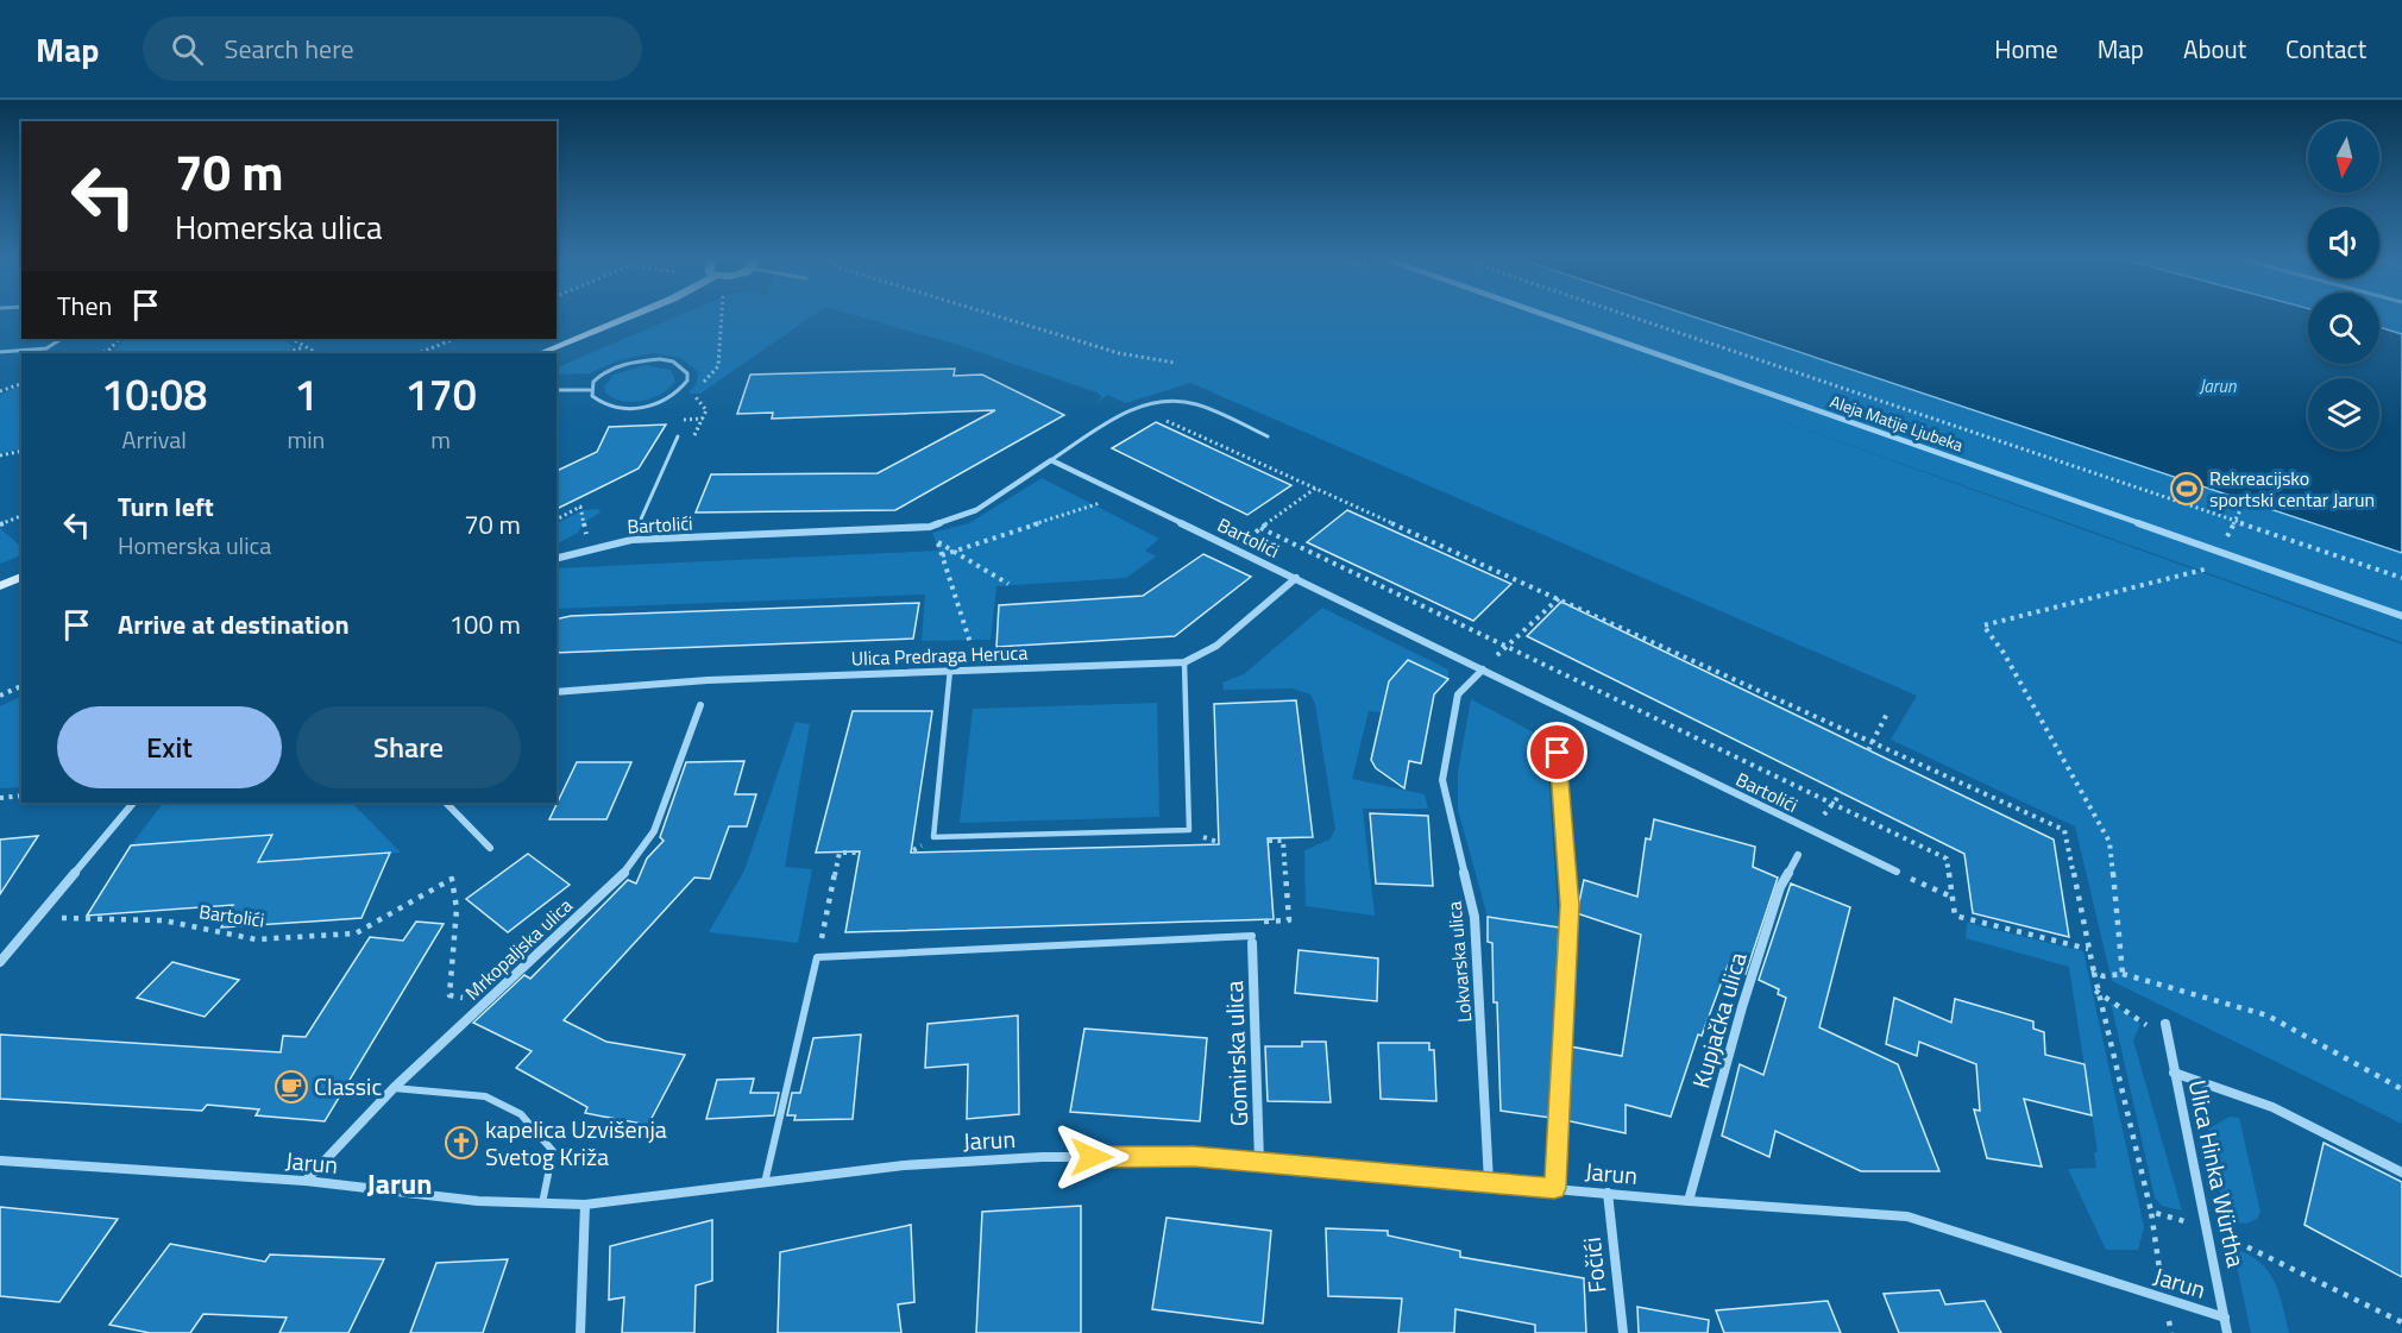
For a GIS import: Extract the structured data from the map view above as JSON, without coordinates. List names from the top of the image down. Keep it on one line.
{"streets":{"street":["Aleja Matije Ljubeka","Bartolići","Ulica Predraga Heruca","Mrkopaljska ulica","Lokvarska ulica","Kupjačka ulica","Gomirska ulica","Jarun","Ulica Hinka Würtha","Fočići"]},"crossings":[["Bartolići","Ulica Predraga Heruca"],["Bartolići","Mrkopaljska ulica"],["Bartolići","Lokvarska ulica"],["Mrkopaljska ulica","Jarun"],["Lokvarska ulica","Jarun"],["Kupjačka ulica","Jarun"],["Gomirska ulica","Jarun"],["Jarun","Ulica Hinka Würtha"],["Jarun","Fočići"]],"districts":["Jarun"],"water":["Jarun"],"places":{"sports":["Rekreacijsko sportski centar Jarun"],"cafe":["Classic"],"church":["kapelica Uzvišenja Svetog Križa"]},"north":"bottom","page":{"header":"Map","search":"Search here","nav":["Home","Map","About","Contact"],"turn":["70 m","Homerska ulica"],"then":"Then","eta":["10:08","Arrival","1","min","170","m"],"list":[{"name":"Turn left","note":"Homerska ulica","value":"70 m"},{"name":"Arrive at destination","value":"100 m"}],"buttons":["Exit","Share"]}}
